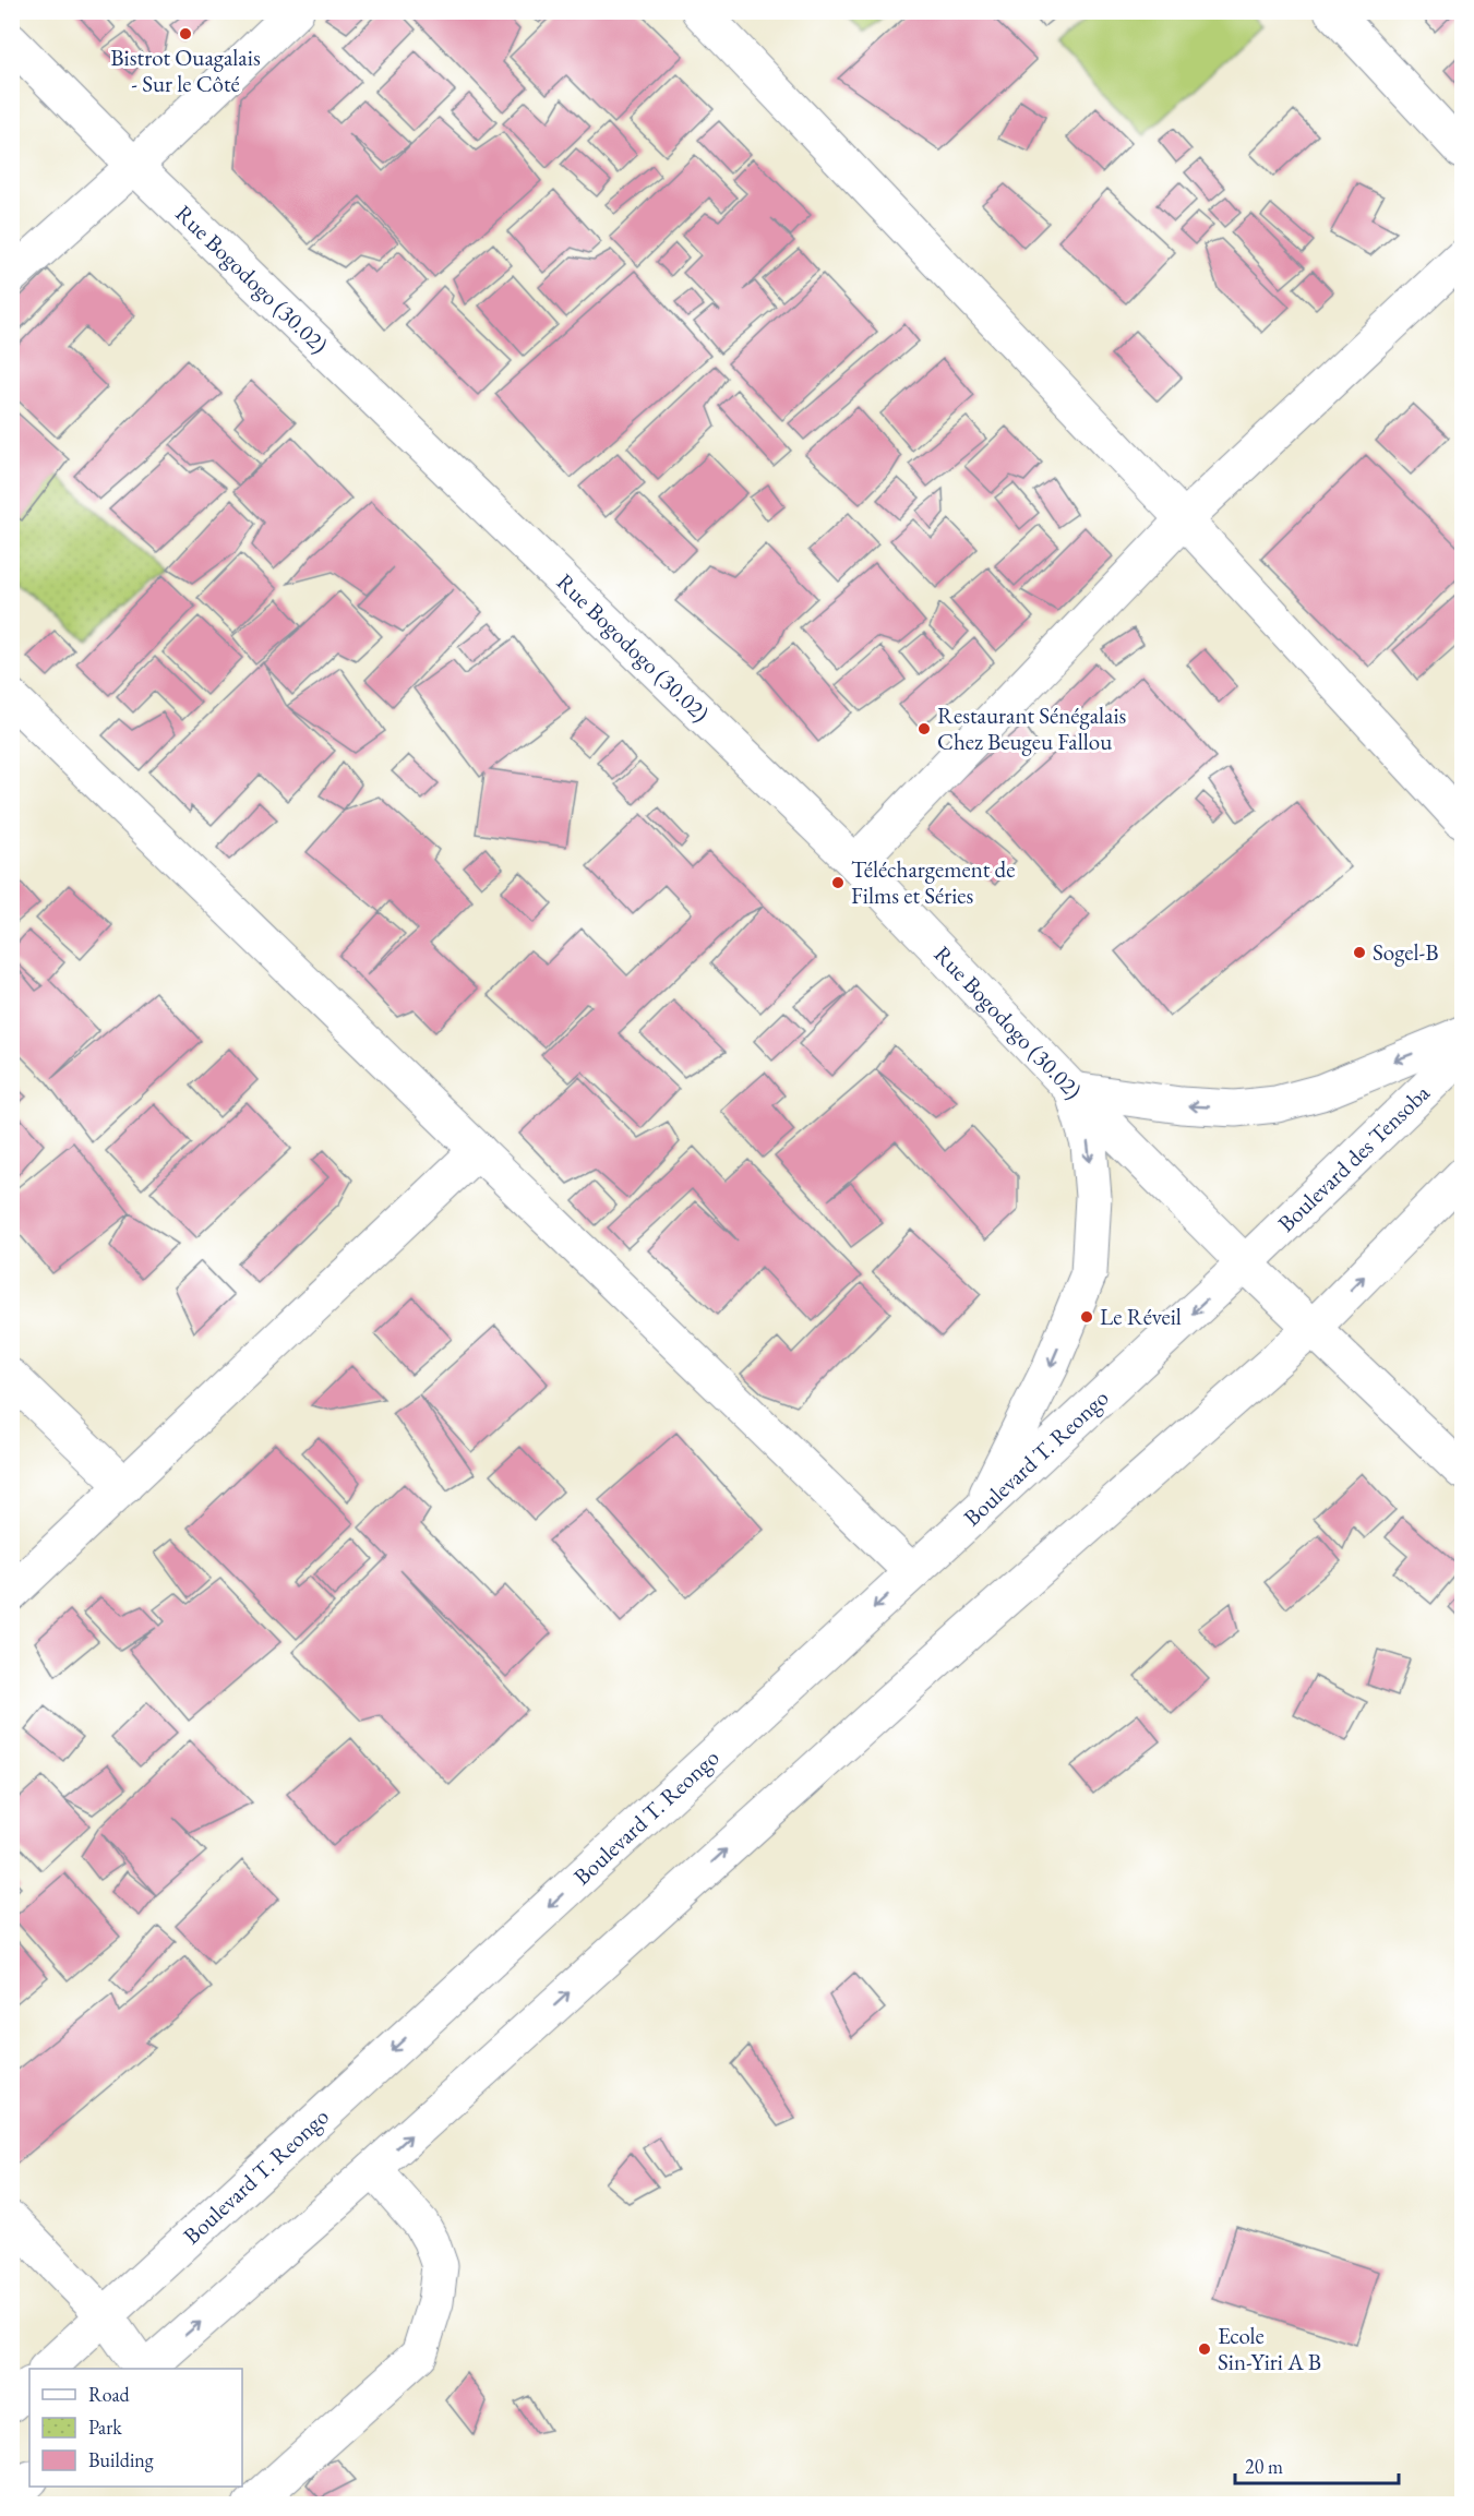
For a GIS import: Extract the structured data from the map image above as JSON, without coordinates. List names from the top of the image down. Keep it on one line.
{"streets":{"street":["Rue Bogodogo (30.02)","Boulevard des Tensoba","Boulevard T. Reongo"]},"crossings":[["Rue Bogodogo (30.02)","Boulevard des Tensoba"],["Rue Bogodogo (30.02)","Boulevard T. Reongo"],["Boulevard des Tensoba","Boulevard T. Reongo"]],"places":["Bistrot Ouagalais - Sur le Côté","Restaurant Sénégalais Chez Beugeu Fallou","Téléchargement de Films et Séries","Sogel-B","Le Réveil","Ecole Sin-Yiri A B"],"legend":["Road","Park","Building"],"scale_bar":"20 m"}
